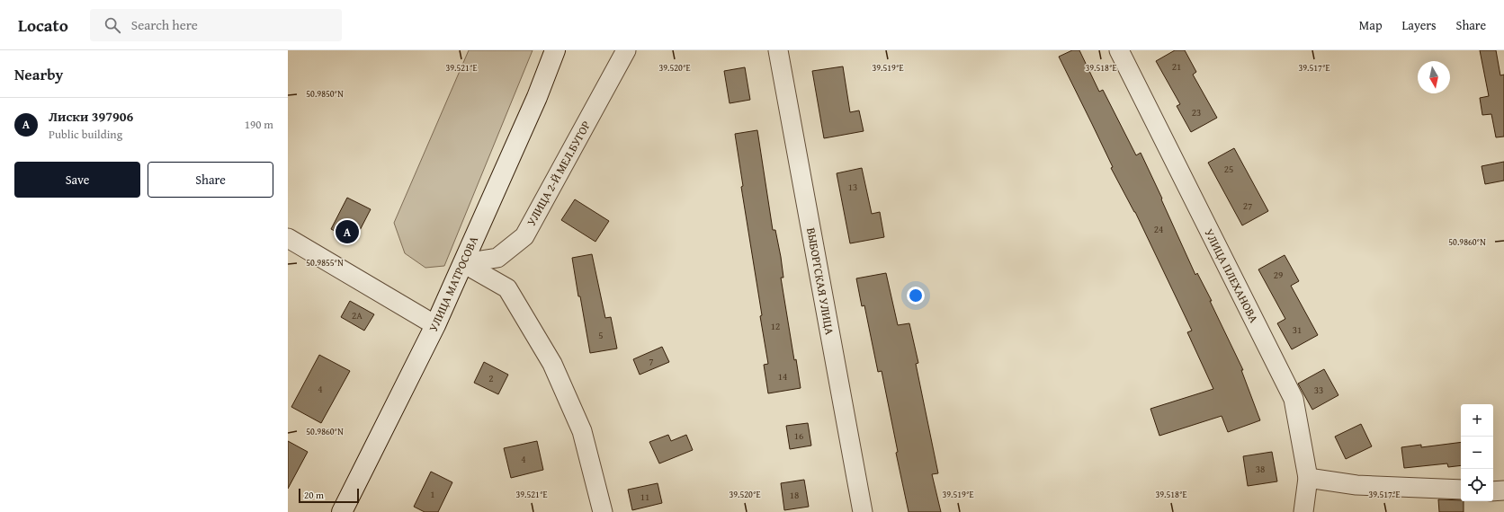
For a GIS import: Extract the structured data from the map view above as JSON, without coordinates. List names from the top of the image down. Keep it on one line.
{"streets":{"main road":["УЛИЦА МАТРОСОВА"],"street":["УЛИЦА 2-Й МЕЛ.БУГОР","УЛИЦА ПЛЕХАНОВА","ВЫБОРГСКАЯ УЛИЦА"]},"crossings":[["УЛИЦА 2-Й МЕЛ.БУГОР","УЛИЦА МАТРОСОВА"]],"house_numbers":["21","23","25","13","27","24","29","2А","12","31","5","7","14","2","4","33","16","4","38","1","18","11"],"scale_bar":"20 m","north":"bottom","page":{"header":"Locato","search":"Search here","nav":["Map","Layers","Share"],"heading":"Nearby","list":[{"mark":"A","name":"Лиски 397906","note":"Public building","value":"190 m"}],"buttons":["Save","Share"],"pins":"A","map_buttons":["+","−"],"scale":"20 m"},"coordinates":["39.521°E","39.520°E","39.519°E","39.518°E","39.517°E","50.9850°N","50.9860°N","50.9855°N"]}
